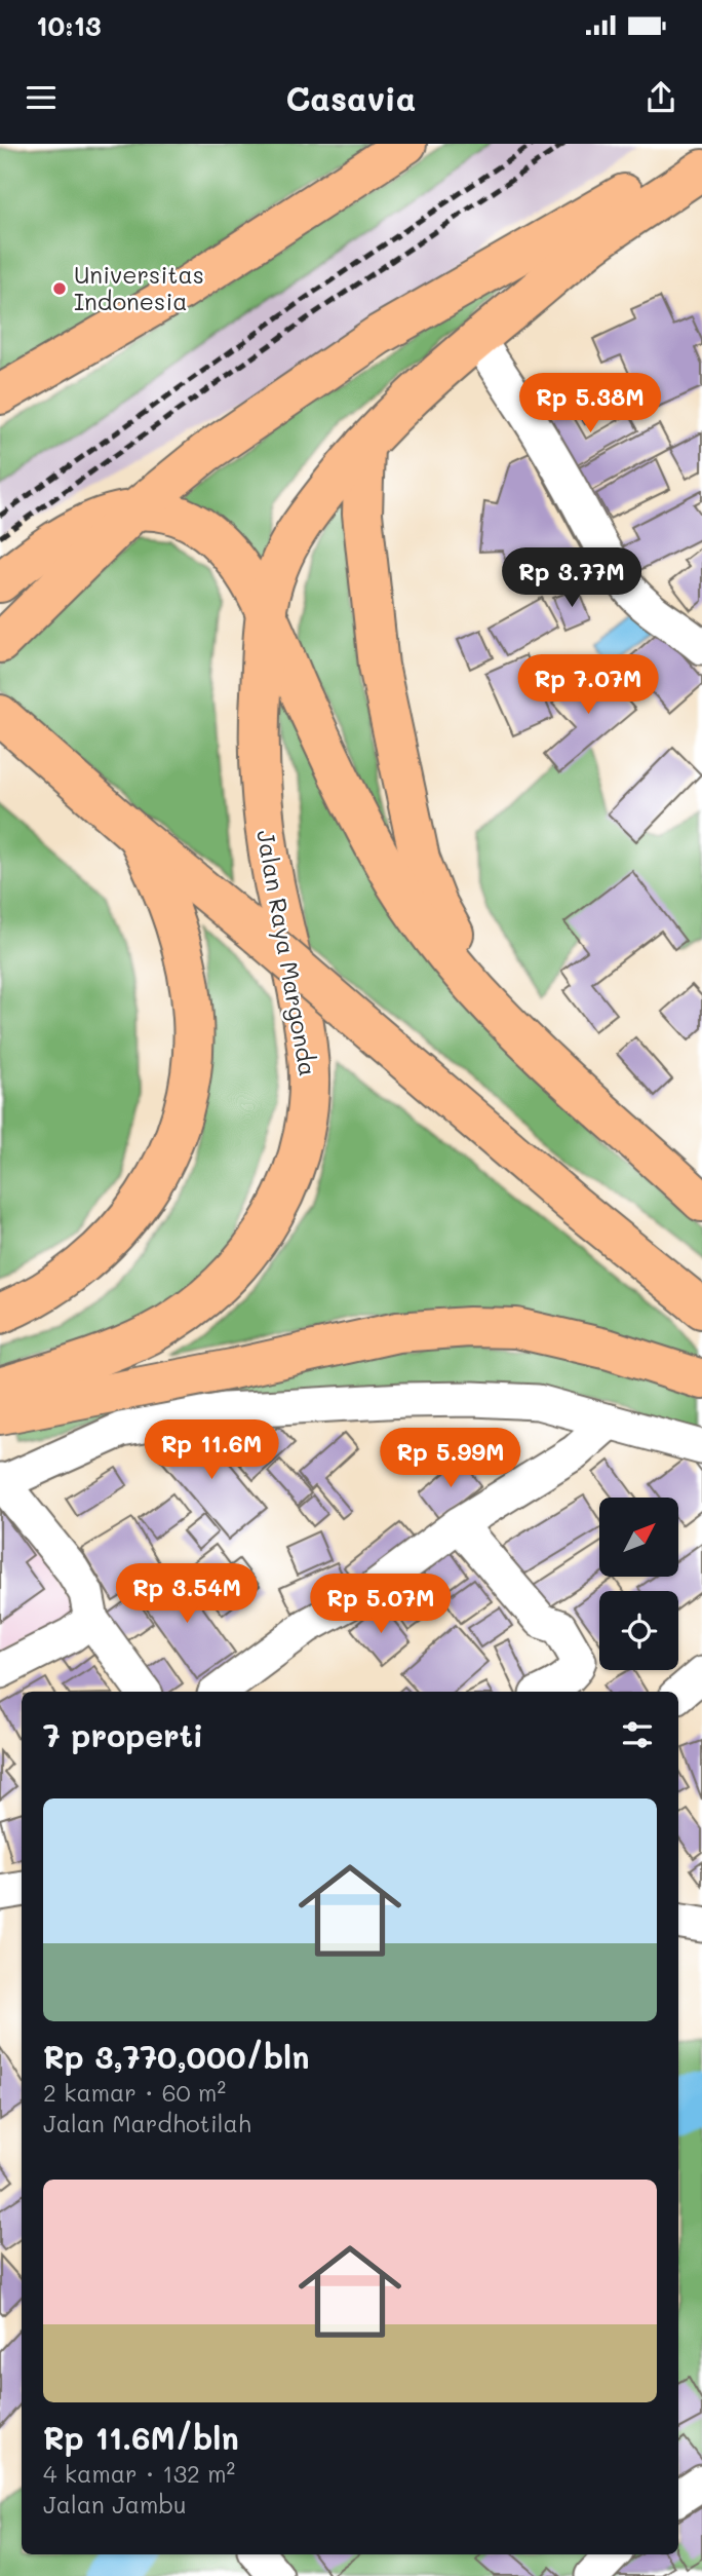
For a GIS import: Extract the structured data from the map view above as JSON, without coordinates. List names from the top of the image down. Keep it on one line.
{"streets":{"main road":["Jalan Raya Margonda"]},"places":["Universitas Indonesia"],"north":"top right","page":{"status":"10:13","header":"Casavia","price":["Rp 5.38M","Rp 3.77M","Rp 7.07M","Rp 11.6M","Rp 5.99M","Rp 3.54M","Rp 5.07M"],"heading":"7 properti","list":[{"name":"Rp 3,770,000/bln","note":"2 kamar · 60 m² · Jalan Mardhotilah"},{"name":"Rp 11.6M/bln","note":"4 kamar · 132 m² · Jalan Jambu"}]}}
